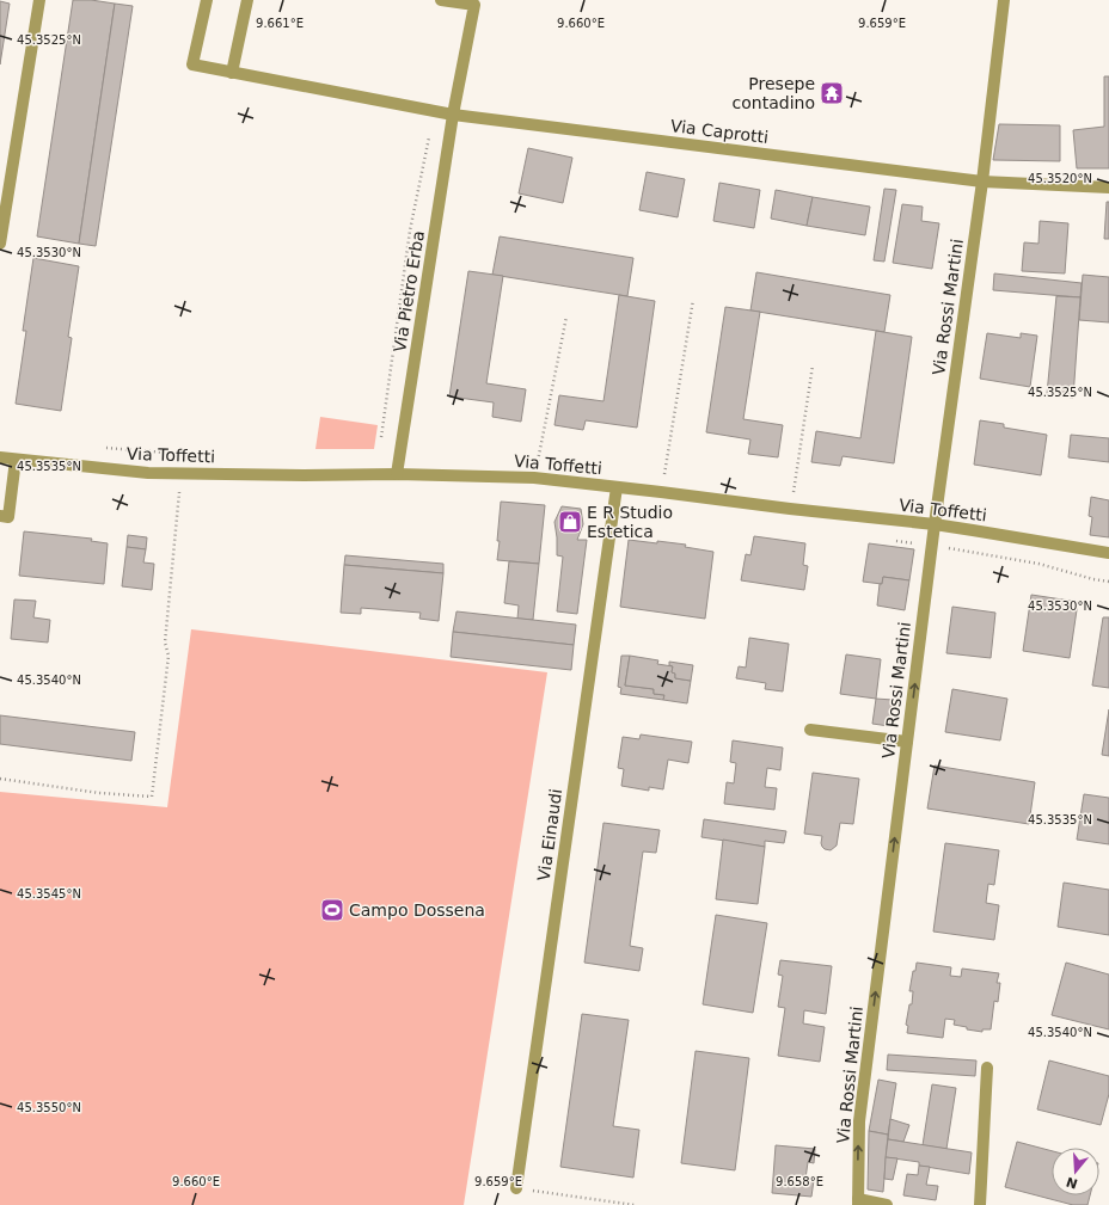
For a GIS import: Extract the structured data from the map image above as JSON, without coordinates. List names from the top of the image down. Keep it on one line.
{"streets":{"street":["Via Caprotti","Via Pietro Erba","Via Rossi Martini","Via Toffetti","Via Einaudi"]},"crossings":[["Via Caprotti","Via Pietro Erba"],["Via Caprotti","Via Rossi Martini"],["Via Pietro Erba","Via Toffetti"],["Via Rossi Martini","Via Toffetti"],["Via Toffetti","Via Einaudi"]],"one_way":["Via Rossi Martini"],"places":{"temple":["Presepe contadino"],"shop":["E R Studio Estetica"],"sports":["Campo Dossena"]},"north":"bottom","coordinates":["9.661°E","9.660°E","9.659°E","45.3525°N","45.3520°N","45.3530°N","45.3535°N","45.3540°N","45.3545°N","45.3550°N","9.658°E"]}
